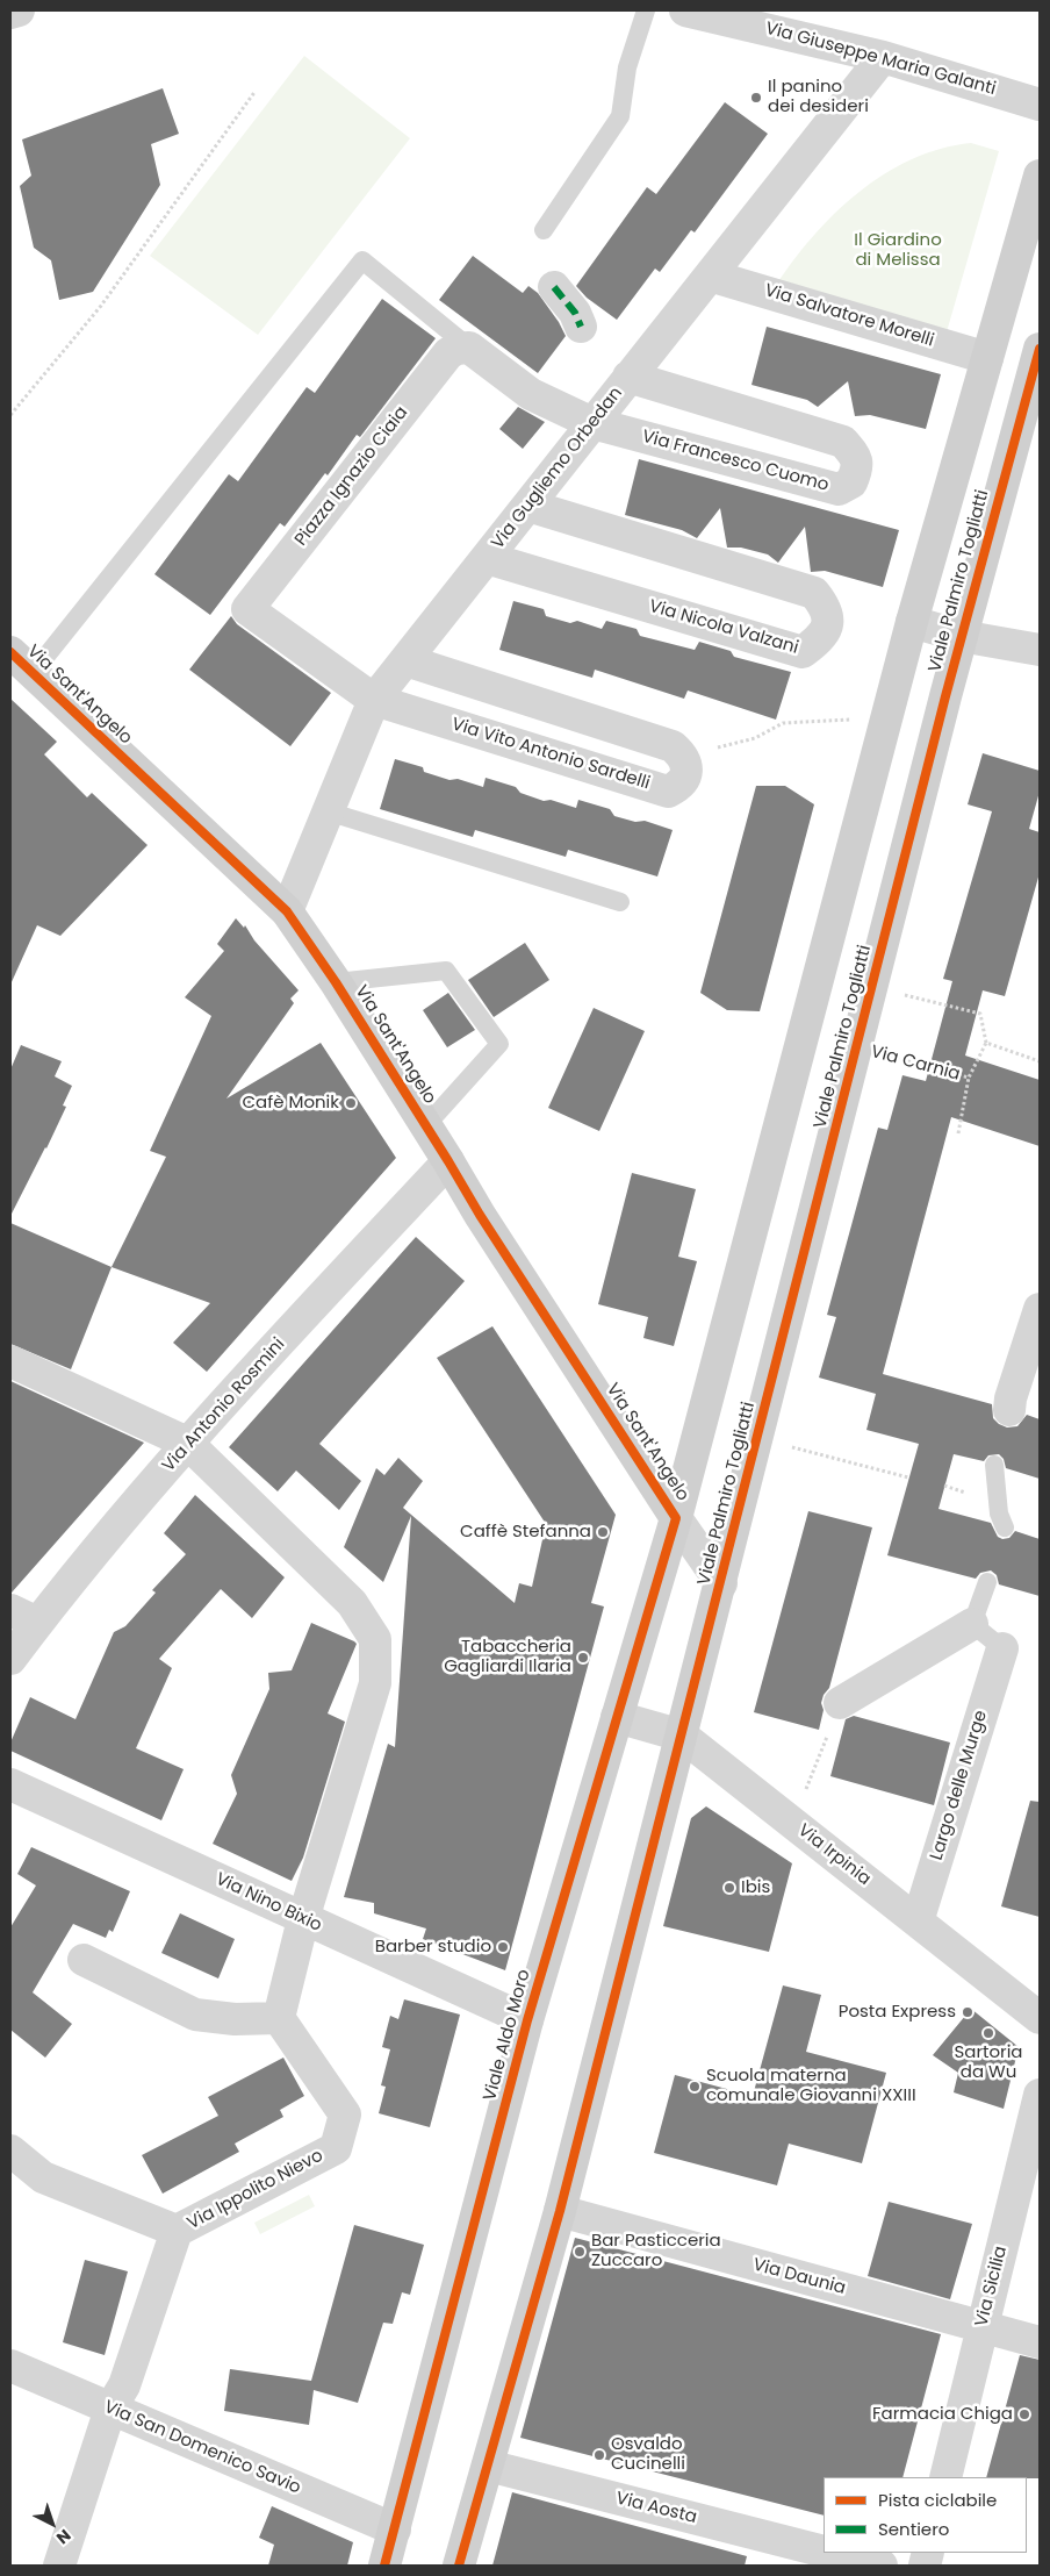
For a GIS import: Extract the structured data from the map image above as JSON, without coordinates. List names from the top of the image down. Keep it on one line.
{"streets":{"street":["Via Giuseppe Maria Galanti","Via Salvatore Morelli","Via Francesco Cuomo","Via Gugliemo Orbedan","Piazza Ignazio Ciaia","Viale Palmiro Togliatti","Via Nicola Valzani","Via Sant'Angelo","Via Vito Antonio Sardelli","Via Antonio Rosmini","Largo delle Murge","Via Irpinia","Via Nino Bixio","Viale Aldo Moro","Via Ippolito Nievo","Via Daunia","Via Sicilia","Via San Domenico Savio","Via Aosta"],"path":["Via Carnia"]},"crossings":[["Via Giuseppe Maria Galanti","Via Gugliemo Orbedan"],["Via Salvatore Morelli","Via Gugliemo Orbedan"],["Via Salvatore Morelli","Viale Palmiro Togliatti"],["Via Francesco Cuomo","Via Gugliemo Orbedan"],["Via Gugliemo Orbedan","Piazza Ignazio Ciaia"],["Via Gugliemo Orbedan","Via Nicola Valzani"],["Via Gugliemo Orbedan","Via Sant'Angelo"],["Via Gugliemo Orbedan","Via Vito Antonio Sardelli"],["Piazza Ignazio Ciaia","Via Vito Antonio Sardelli"],["Viale Palmiro Togliatti","Via Sant'Angelo"],["Viale Palmiro Togliatti","Via Carnia"],["Viale Palmiro Togliatti","Via Irpinia"],["Viale Palmiro Togliatti","Viale Aldo Moro"],["Via Sant'Angelo","Via Antonio Rosmini"],["Via Sant'Angelo","Viale Aldo Moro"],["Largo delle Murge","Via Irpinia"],["Via Irpinia","Viale Aldo Moro"],["Via Nino Bixio","Viale Aldo Moro"],["Viale Aldo Moro","Via San Domenico Savio"],["Via Daunia","Via Sicilia"]],"parks":["Il Giardino di Melissa"],"places":["Il panino dei desideri","Cafè Monik","Caffè Stefanna","Tabaccheria Gagliardi Ilaria","Ibis","Barber studio","Posta Express","Sartoria da Wu","Scuola materna comunale Giovanni XXIII","Bar Pasticceria Zuccaro","Farmacia Chiga","Osvaldo Cucinelli"],"legend":["Pista ciclabile","Sentiero"],"north":"bottom right"}
